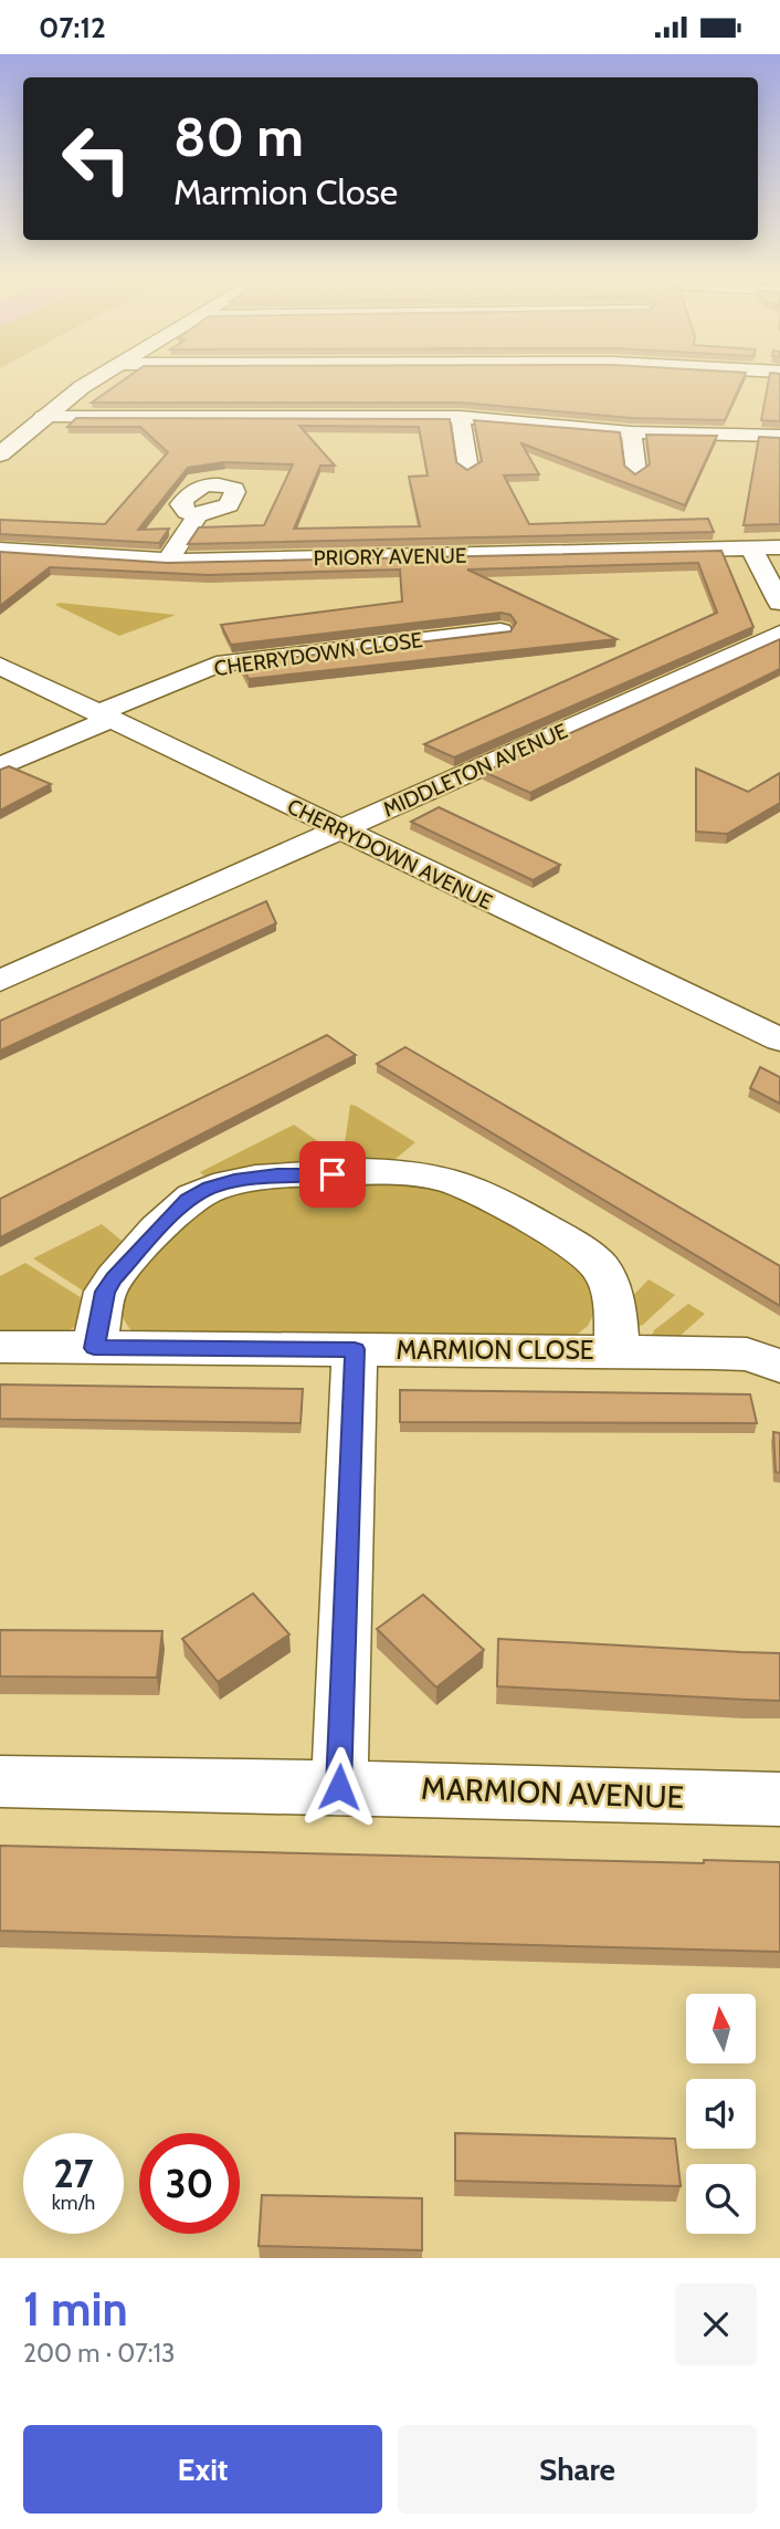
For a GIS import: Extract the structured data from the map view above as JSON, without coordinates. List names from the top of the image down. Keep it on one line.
{"streets":{"street":["PRIORY AVENUE","CHERRYDOWN CLOSE","MIDDLETON AVENUE","CHERRYDOWN AVENUE","MARMION CLOSE","MARMION AVENUE"]},"crossings":[["CHERRYDOWN CLOSE","CHERRYDOWN AVENUE"],["MIDDLETON AVENUE","CHERRYDOWN AVENUE"]],"north":"top","page":{"status":"07:12","turn":["80 m","Marmion Close"],"speed":"27 km/h","limit":"30","heading":["1 min","200 m · 07:13"],"buttons":["Exit","Share"]}}
